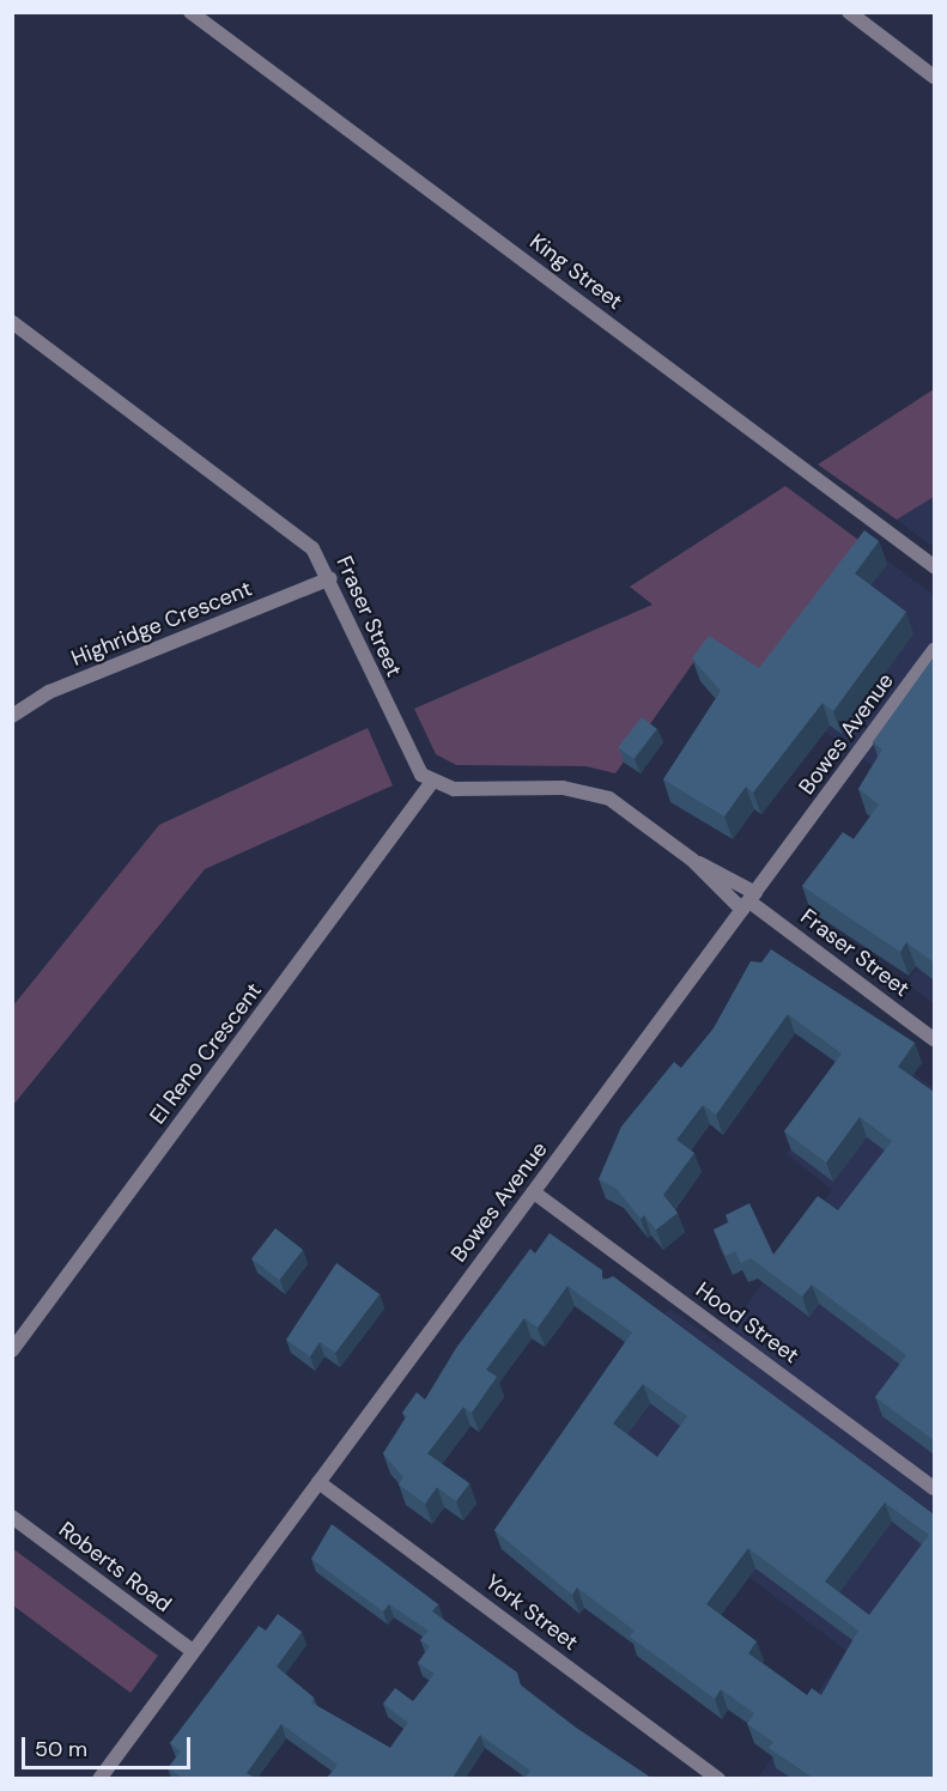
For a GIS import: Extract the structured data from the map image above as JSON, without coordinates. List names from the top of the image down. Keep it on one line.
{"streets":{"street":["King Street","Fraser Street","Highridge Crescent","Bowes Avenue","El Reno Crescent","Hood Street","Roberts Road","York Street"]},"crossings":[["Fraser Street","Highridge Crescent"],["Fraser Street","Bowes Avenue"],["Fraser Street","El Reno Crescent"],["Bowes Avenue","Hood Street"],["Bowes Avenue","Roberts Road"],["Bowes Avenue","York Street"]],"scale_bar":"50 m"}
